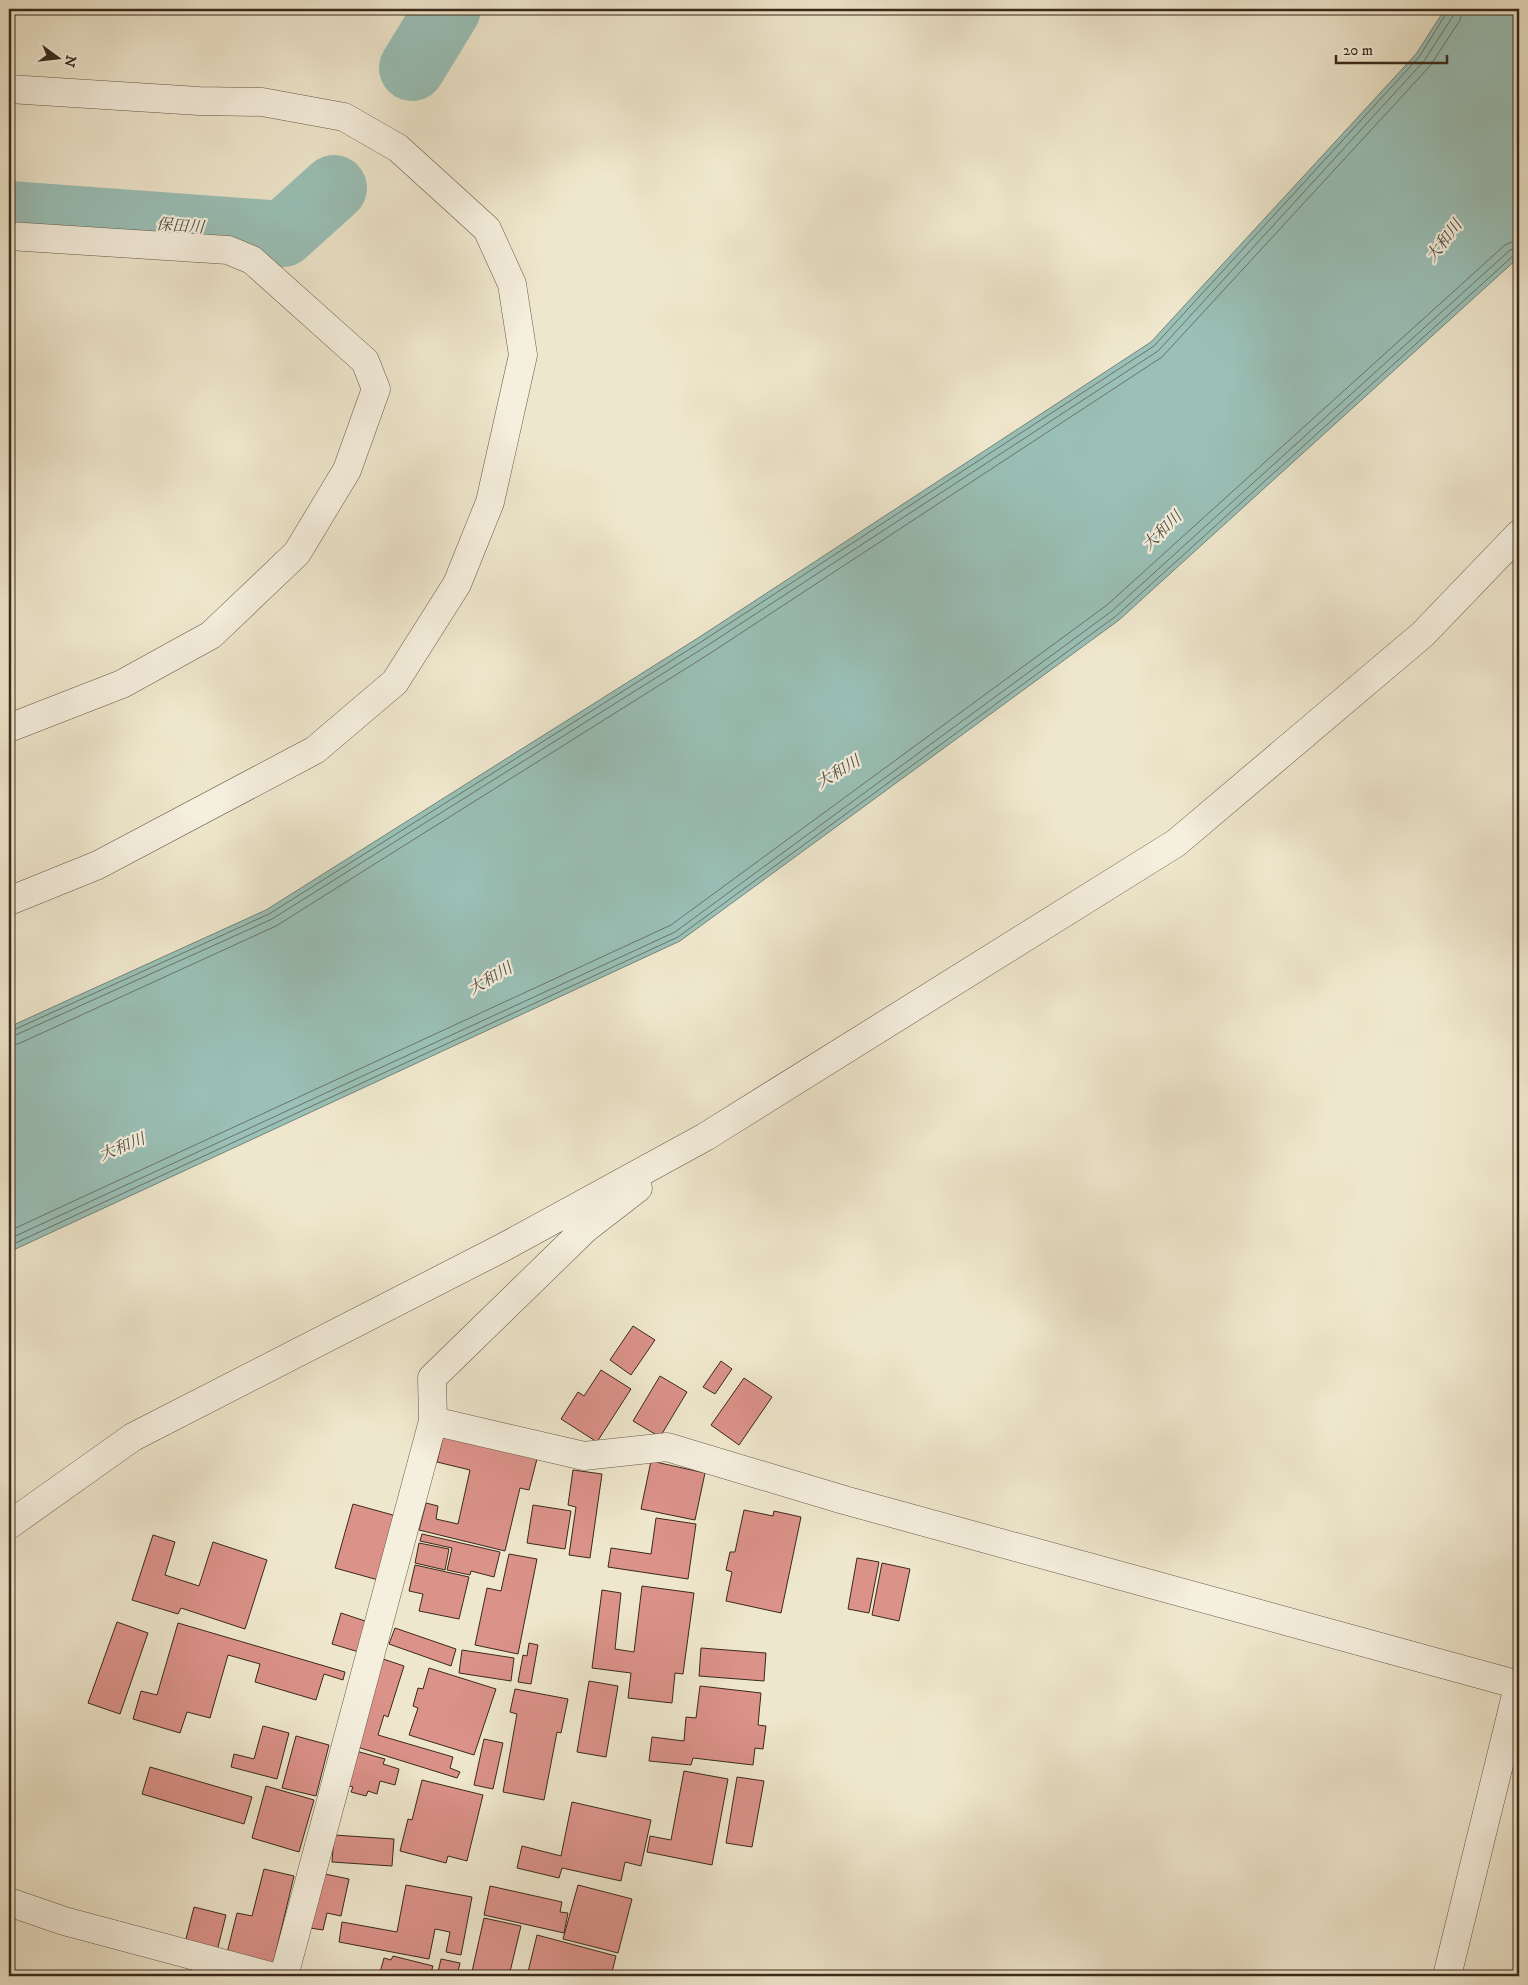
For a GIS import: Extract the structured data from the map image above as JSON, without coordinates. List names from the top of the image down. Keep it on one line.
{"water":["保田川","大和川"],"scale_bar":"20 m","north":"right"}
